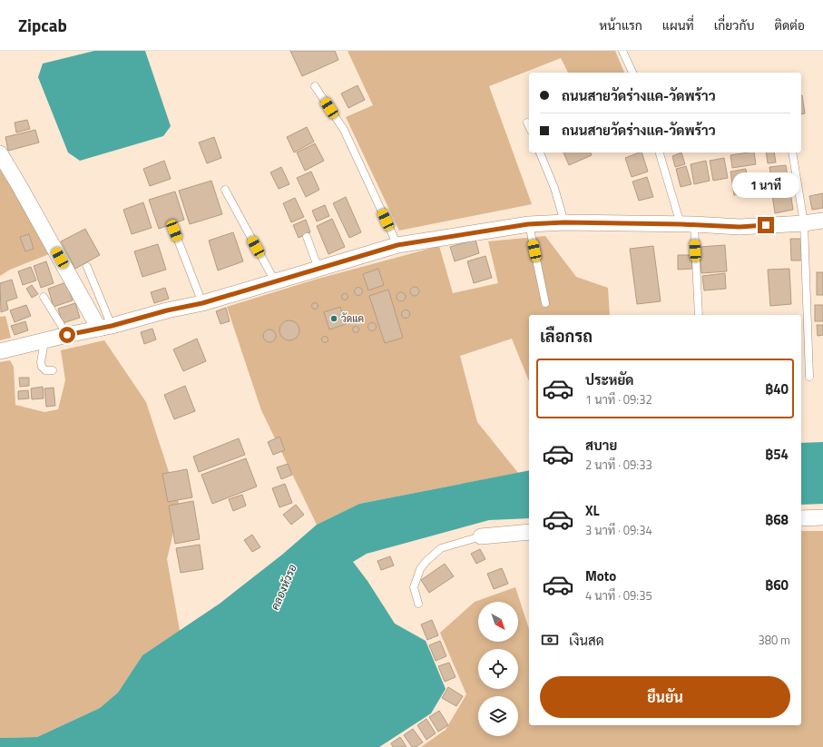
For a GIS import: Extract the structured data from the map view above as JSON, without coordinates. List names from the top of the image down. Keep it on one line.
{"water":["คลองหัวรอ"],"places":["วัดแค"],"north":"bottom right","page":{"header":"Zipcab","nav":["หน้าแรก","แผนที่","เกี่ยวกับ","ติดต่อ"],"banner":["ถนนสายวัดร่างแค-วัดพร้าว","ถนนสายวัดร่างแค-วัดพร้าว"],"bubble":"1 นาที","heading":"เลือกรถ","list":[{"name":"ประหยัด","note":"1 นาที · 09:32","value":"฿40"},{"name":"สบาย","note":"2 นาที · 09:33","value":"฿54"},{"name":"XL","note":"3 นาที · 09:34","value":"฿68"},{"name":"Moto","note":"4 นาที · 09:35","value":"฿60"}],"pay":["เงินสด","380 m"],"buttons":"ยืนยัน"}}
